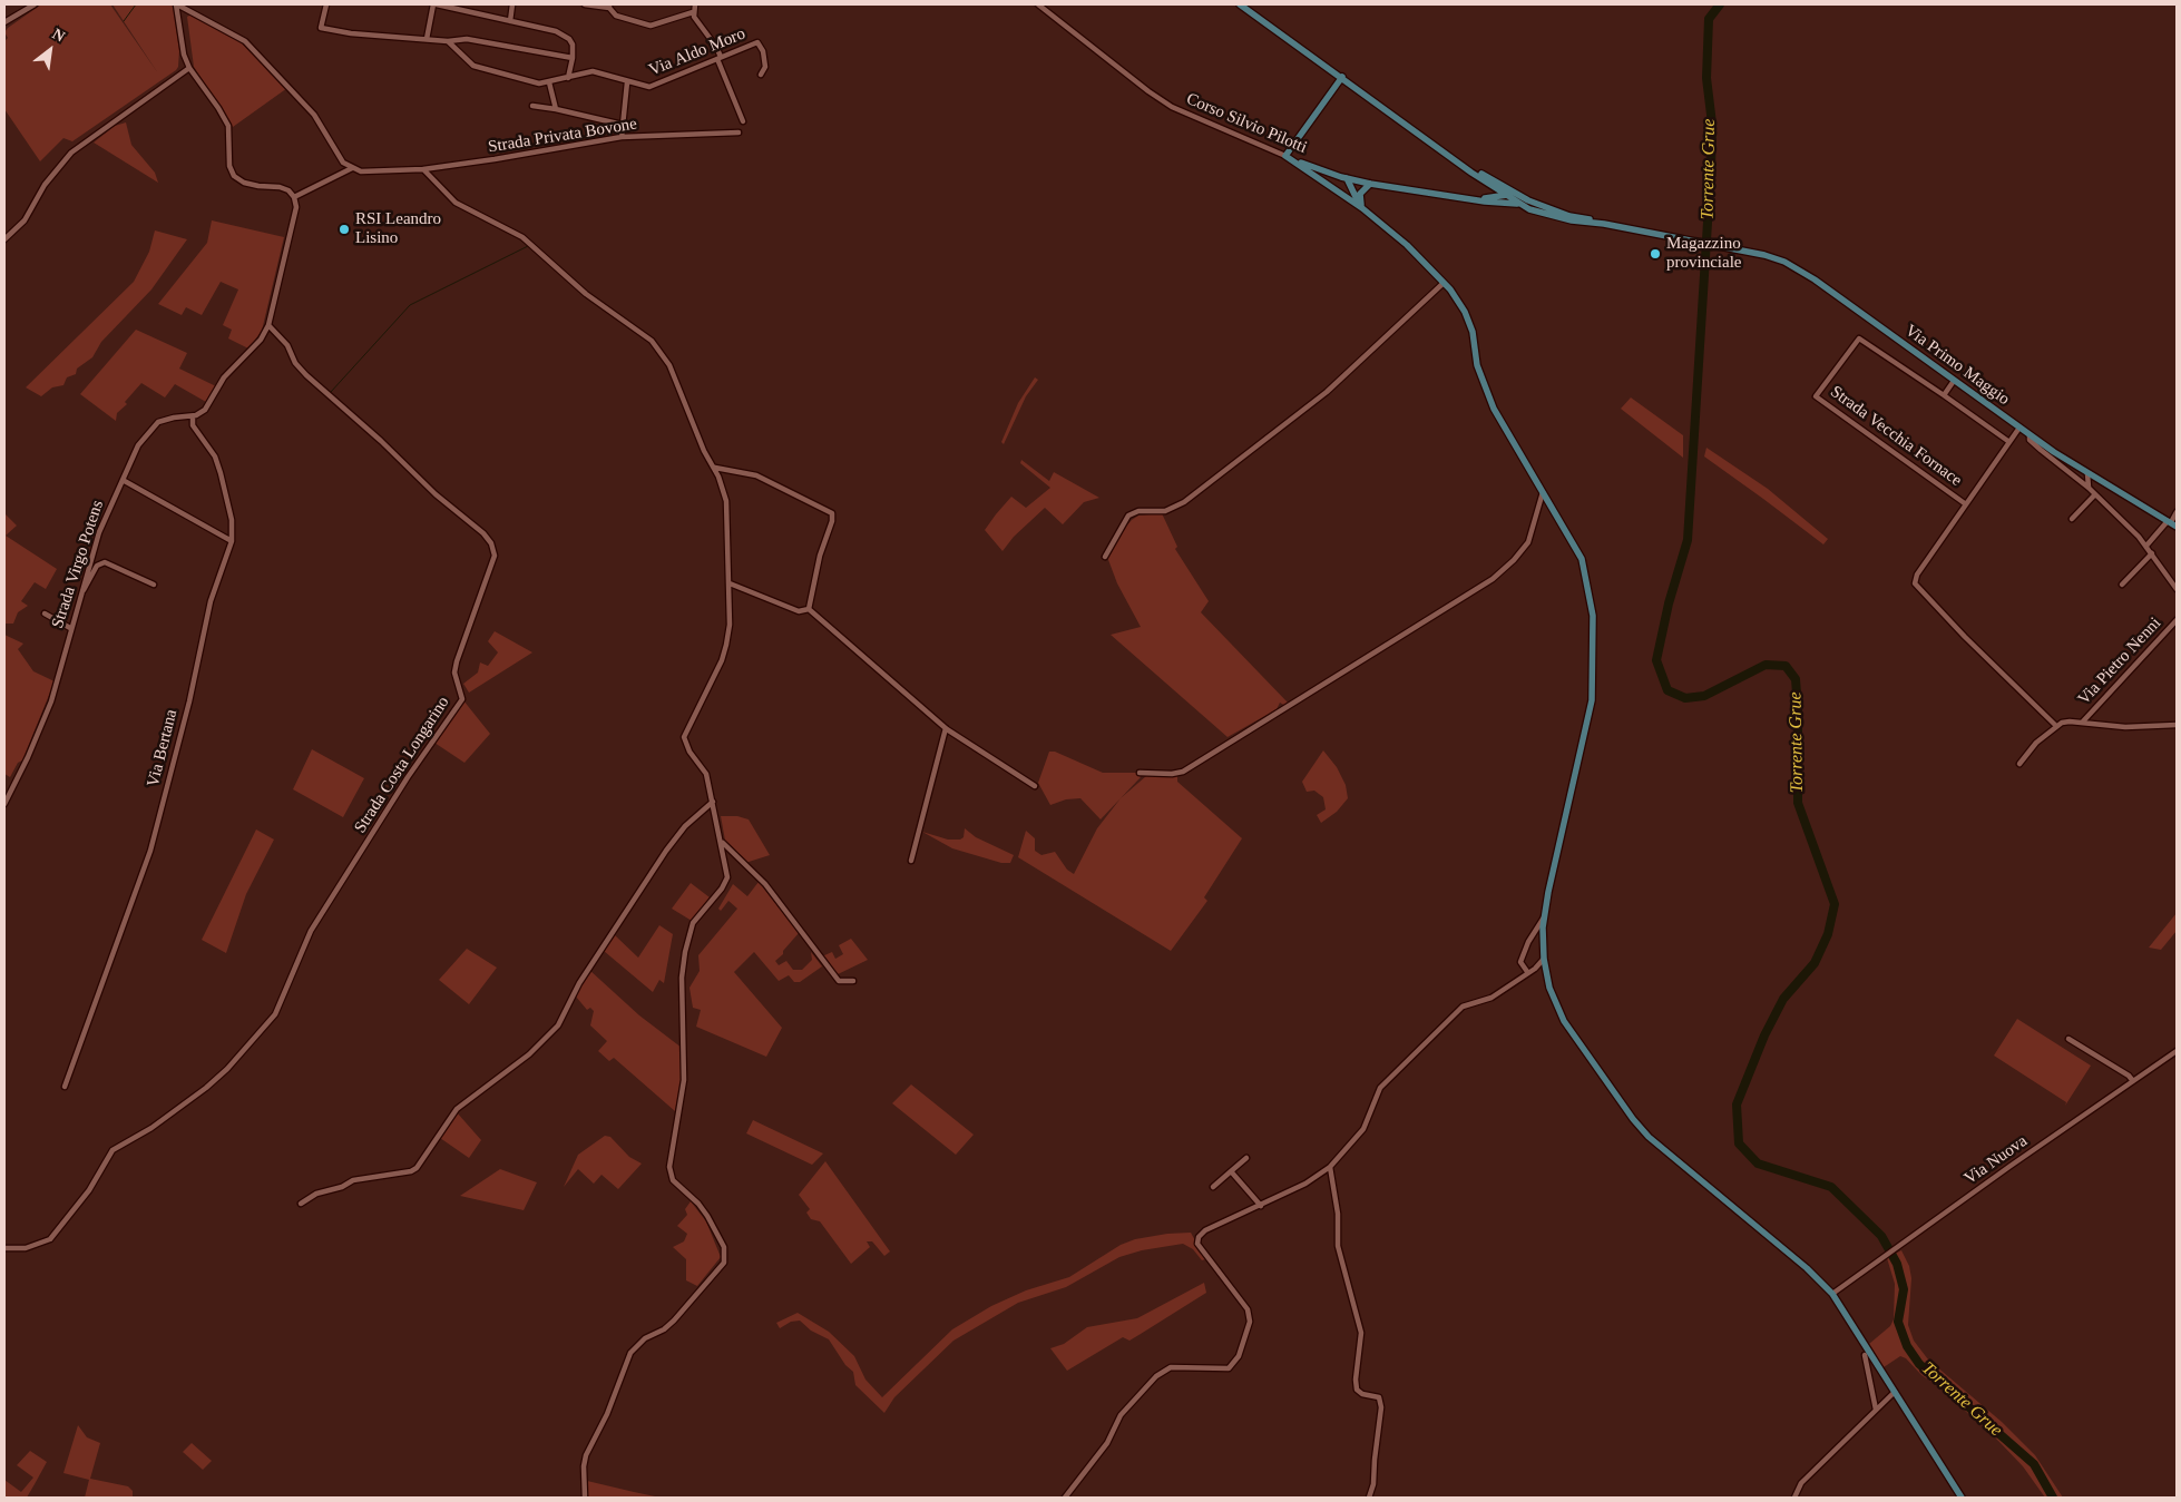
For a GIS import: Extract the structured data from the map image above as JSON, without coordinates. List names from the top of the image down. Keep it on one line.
{"streets":{"main road":["Corso Silvio Pilotti","Via Primo Maggio"],"street":["Via Aldo Moro","Strada Privata Bovone","Strada Vecchia Fornace","Strada Virgo Potens","Via Pietro Nenni","Via Bertana","Strada Costa Longarino","Via Nuova"]},"crossings":[["Strada Virgo Potens","Via Bertana"]],"water":["Torrente Grue"],"places":["RSI Leandro Lisino","Magazzino provinciale"],"north":"top right"}
